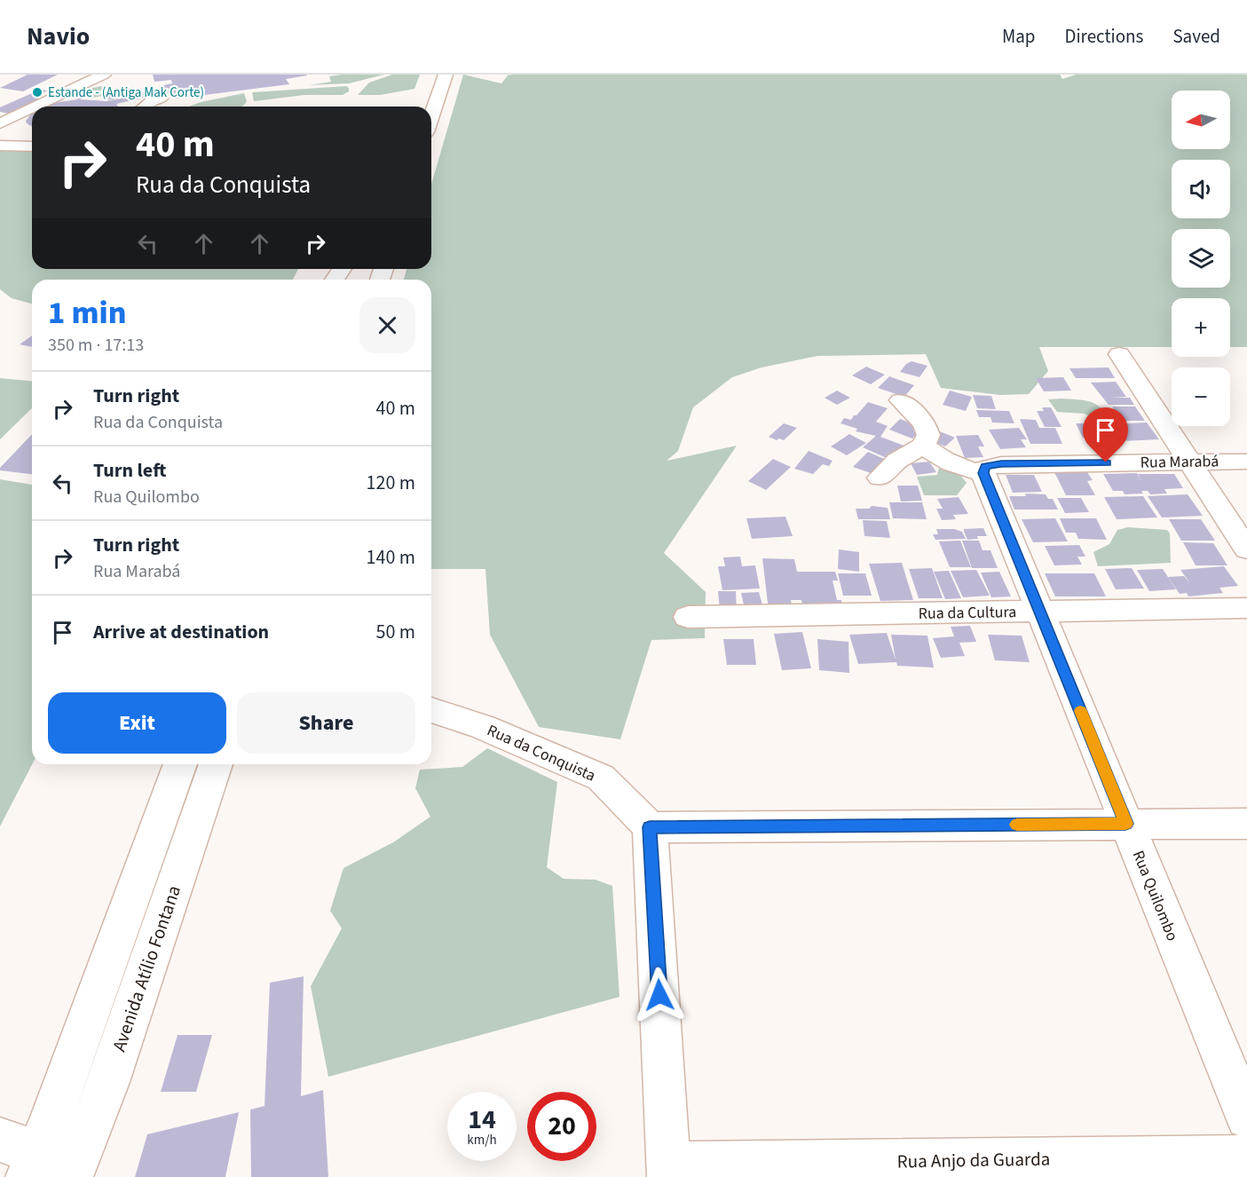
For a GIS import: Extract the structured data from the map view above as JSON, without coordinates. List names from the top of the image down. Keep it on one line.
{"streets":{"street":["Rua Marabá","Rua da Cultura","Rua da Conquista","Rua Quilombo","Avenida Atílio Fontana","Rua Anjo da Guarda"]},"crossings":[["Rua Marabá","Rua Quilombo"],["Rua da Cultura","Rua Quilombo"]],"places":["Estande - (Antiga Mak Corte)"],"north":"left","page":{"header":"Navio","nav":["Map","Directions","Saved"],"map_buttons":["+","−"],"turn":["40 m","Rua da Conquista"],"heading":["1 min","350 m · 17:13"],"list":[{"name":"Turn right","note":"Rua da Conquista","value":"40 m"},{"name":"Turn left","note":"Rua Quilombo","value":"120 m"},{"name":"Turn right","note":"Rua Marabá","value":"140 m"},{"name":"Arrive at destination","value":"50 m"}],"buttons":["Exit","Share"],"speed":"14 km/h","limit":"20"}}
